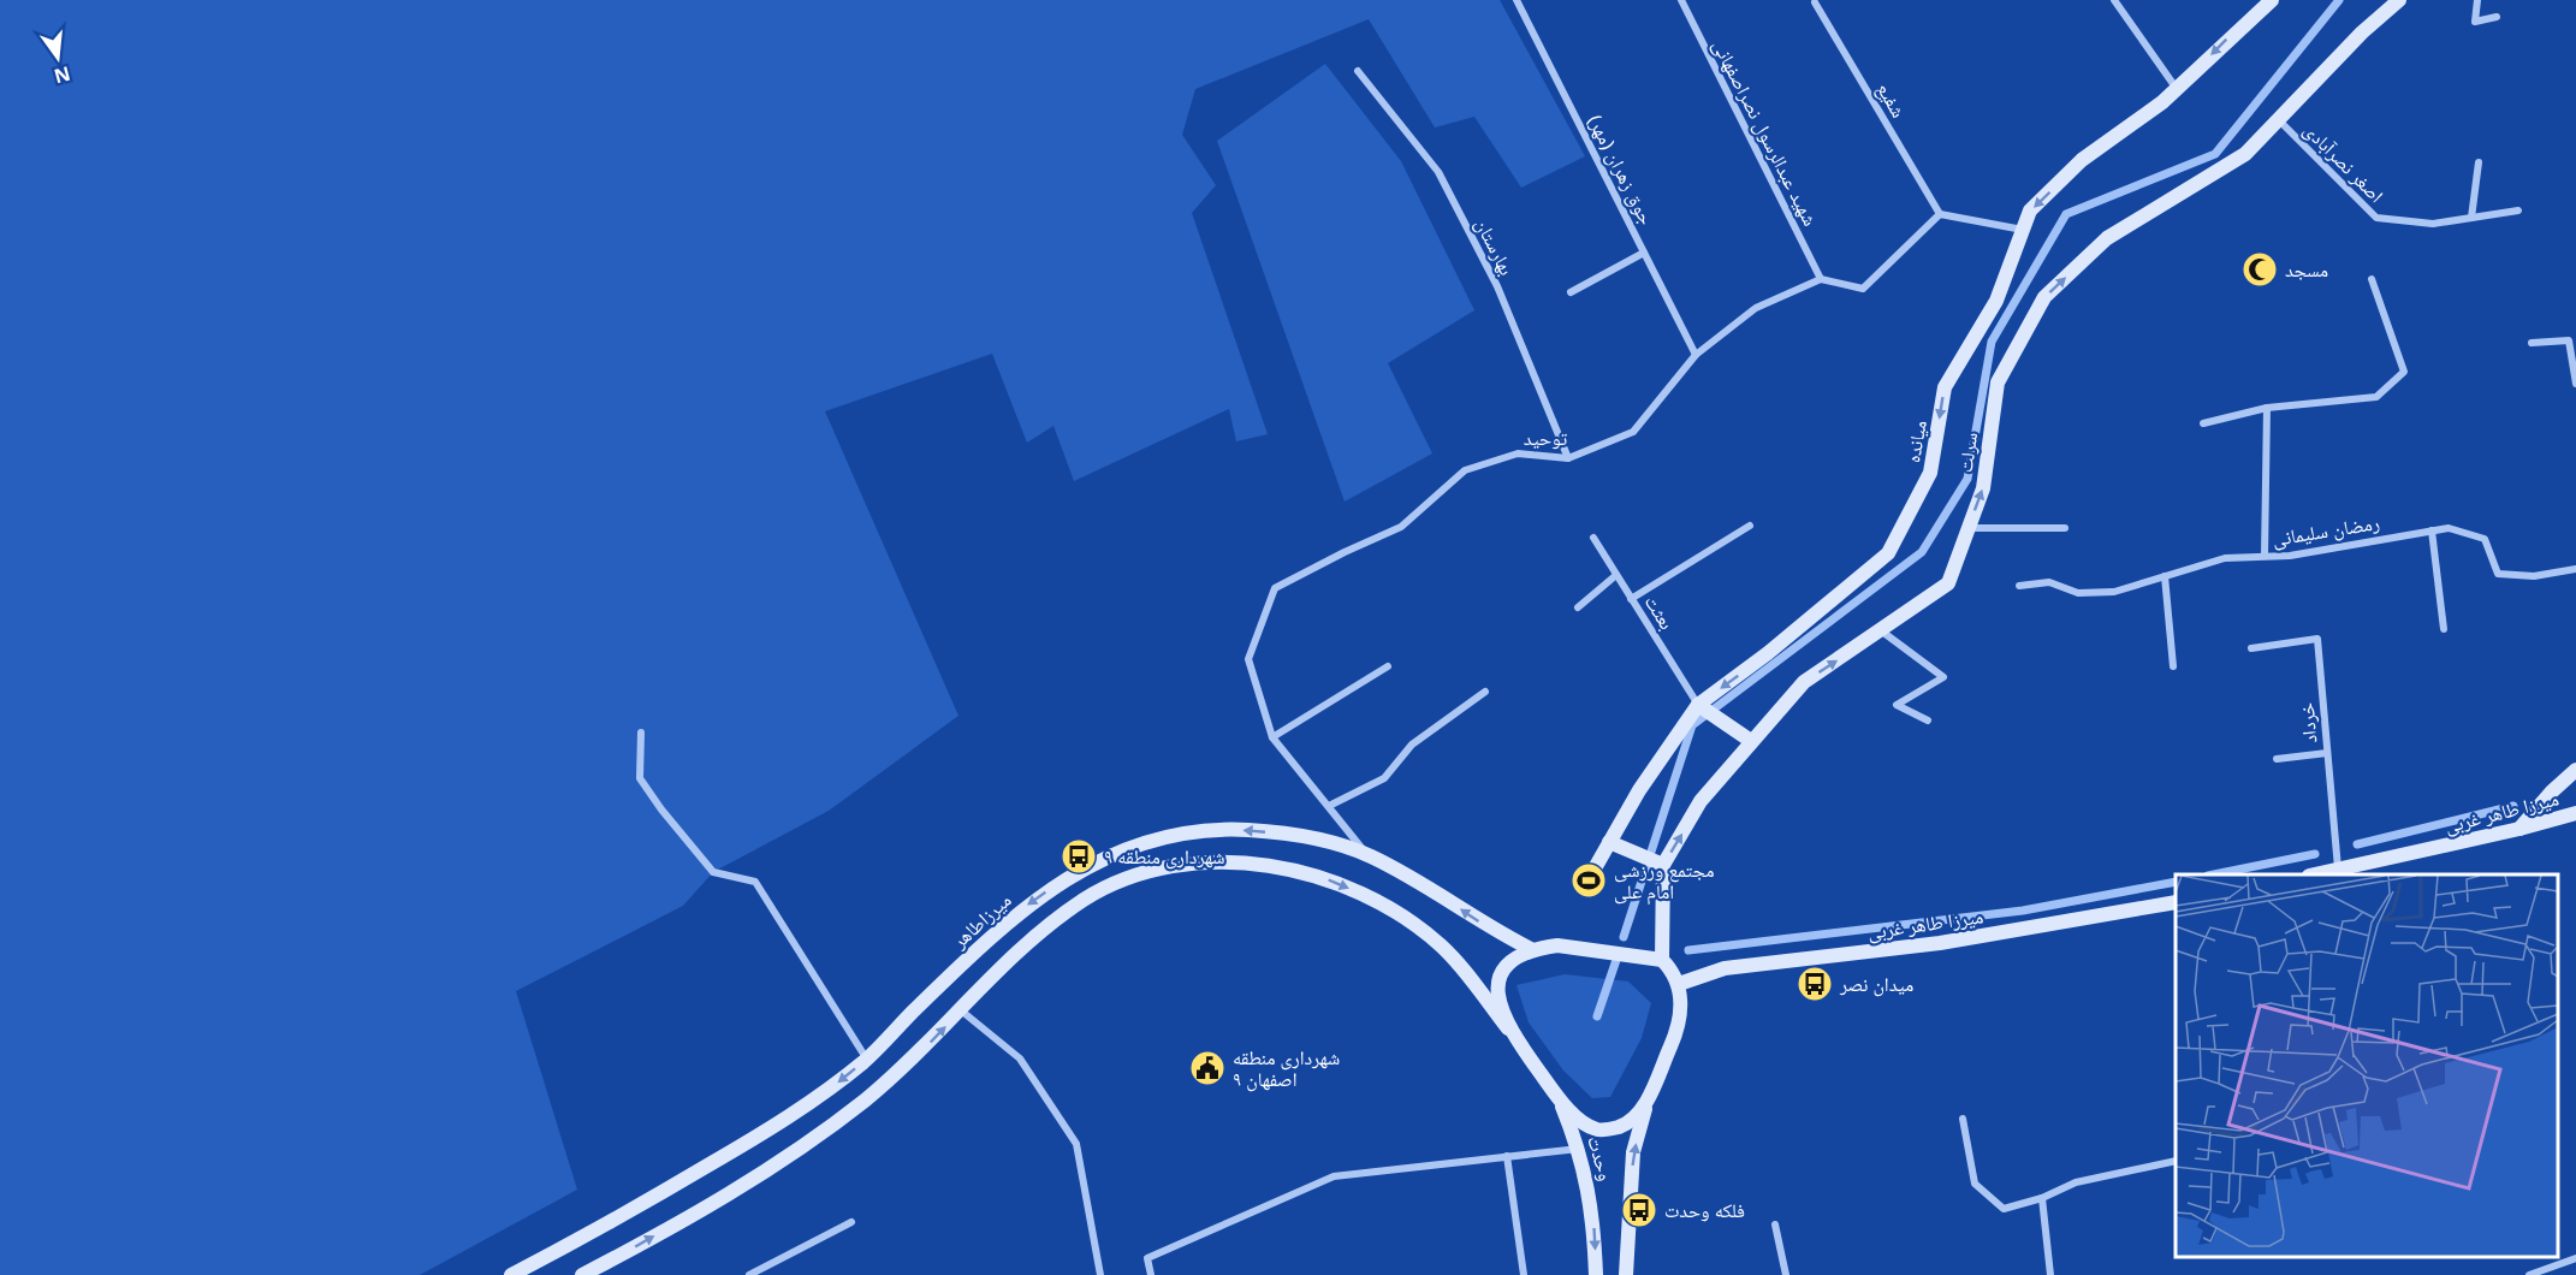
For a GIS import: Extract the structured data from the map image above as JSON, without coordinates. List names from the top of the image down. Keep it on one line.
{"streets":{"main road":["میانده","سرلت","میرزا طاهر غربی","میرزاطاهر","وحدت"],"street":["شفیع","شهید عبدالرسول نصراصفهانی","اصغر نصرآبادی","جوق زهران (مهر)","بهارستان","توحید","رمضان سلیمانی","بعثت","خرداد"]},"crossings":[["شهید عبدالرسول نصراصفهانی","توحید"],["اصغر نصرآبادی","سرلت"],["جوق زهران (مهر)","توحید"],["بهارستان","توحید"],["توحید","میرزاطاهر"],["میانده","بعثت"],["سرلت","میرزا طاهر غربی"],["سرلت","میرزاطاهر"],["سرلت","وحدت"],["خرداد","میرزا طاهر غربی"],["میرزا طاهر غربی","میرزاطاهر"],["میرزا طاهر غربی","وحدت"],["میرزاطاهر","وحدت"]],"one_way":["میانده","سرلت"],"places":{"mosque":["مسجد"],"bus stop":["شهرداری منطقه ۹","میدان نصر","فلکه وحدت"],"sports":["مجتمع ورزشی امام علی"],"public building":["شهرداری منطقه ۹ اصفهان"]},"north":"bottom"}
